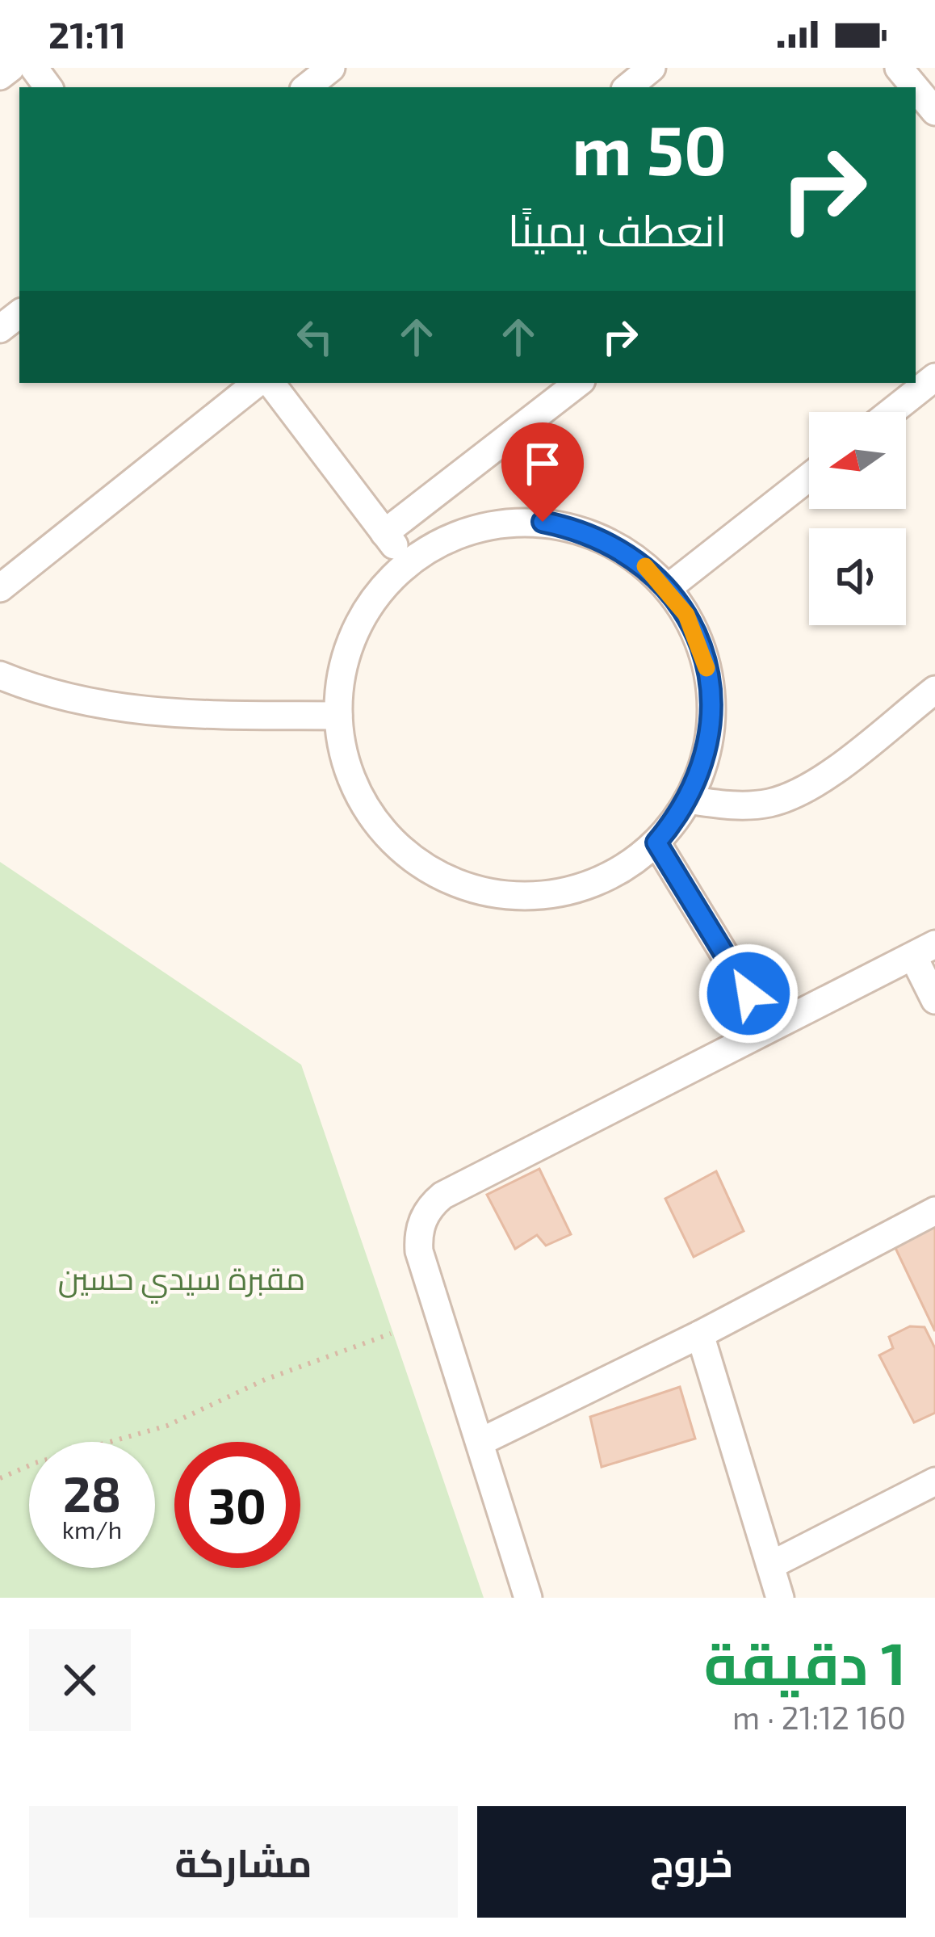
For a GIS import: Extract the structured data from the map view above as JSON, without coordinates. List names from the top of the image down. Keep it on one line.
{"parks":["مقبرة سيدي حسين"],"north":"left","page":{"status":"21:11","turn":["50 m","انعطف يمينًا"],"speed":"28 km/h","limit":"30","heading":["1 دقيقة","160 m · 21:12"],"buttons":["خروج","مشاركة"]}}
